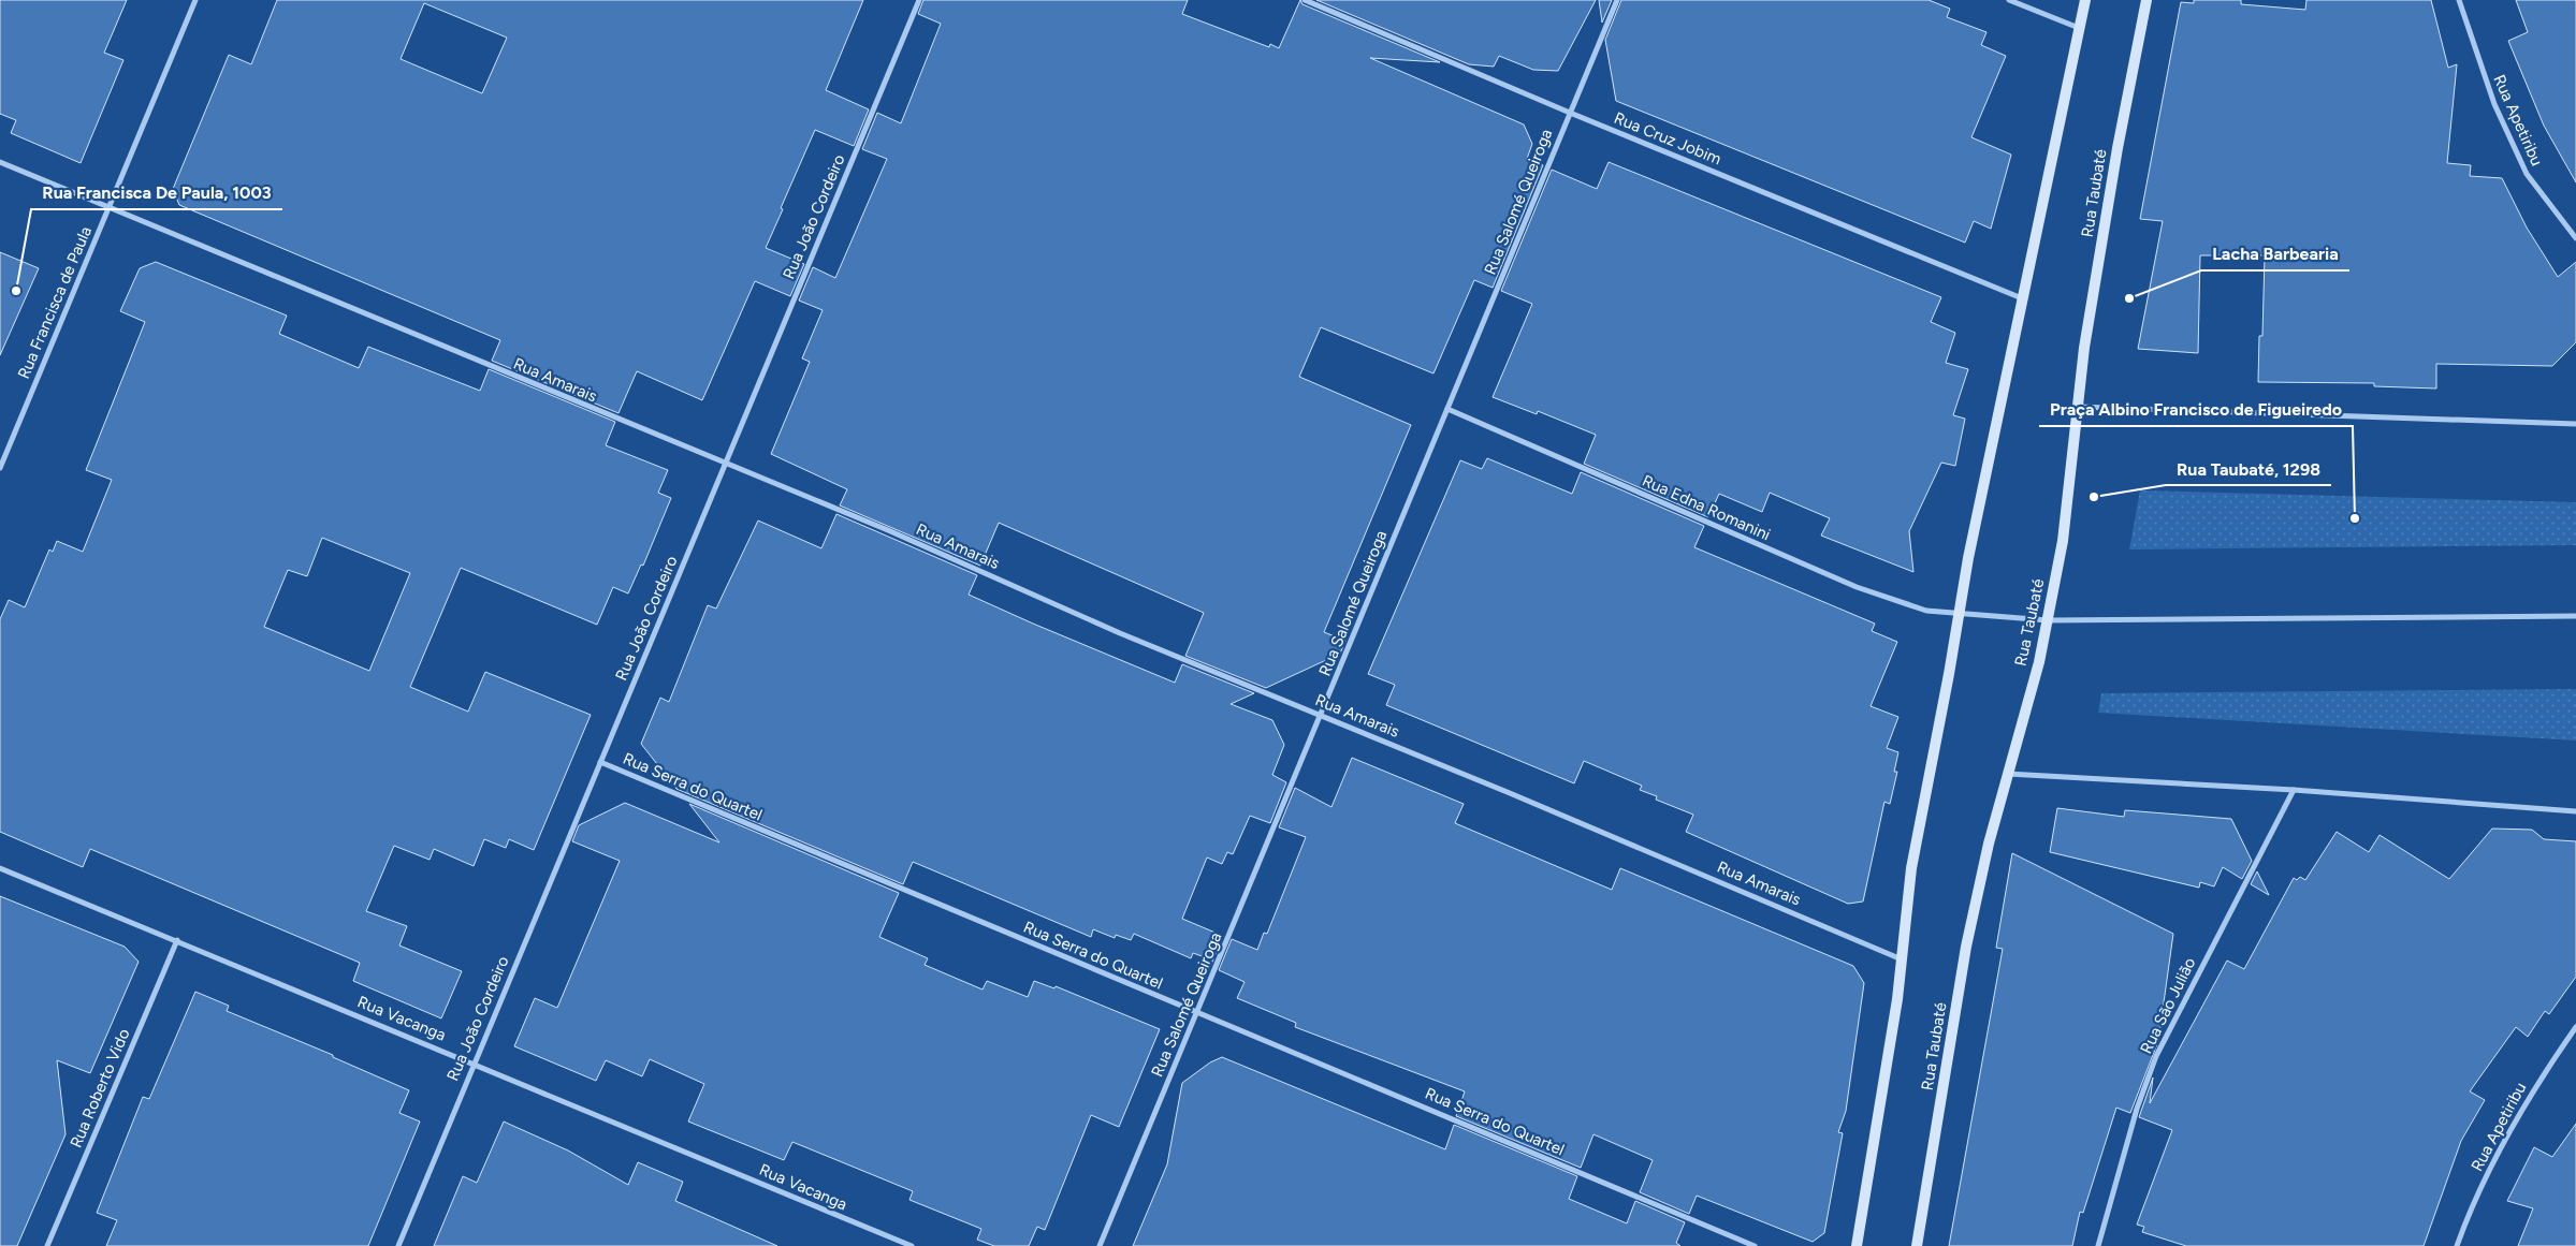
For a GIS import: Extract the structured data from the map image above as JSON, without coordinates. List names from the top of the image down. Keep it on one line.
{"streets":{"main road":["Rua Taubaté"],"street":["Rua Apetiribu","Rua Cruz Jobim","Rua Salomé Queiroga","Rua João Cordeiro","Rua Francisca de Paula","Rua Amarais","Rua Edna Romanini","Rua Serra do Quartel","Rua São Julião","Rua Vacanga","Rua Roberto Vido"]},"crossings":[["Rua Cruz Jobim","Rua Salomé Queiroga"],["Rua Taubaté","Rua Edna Romanini"],["Rua Salomé Queiroga","Rua Amarais"],["Rua Salomé Queiroga","Rua Edna Romanini"],["Rua Salomé Queiroga","Rua Serra do Quartel"],["Rua João Cordeiro","Rua Amarais"],["Rua João Cordeiro","Rua Serra do Quartel"],["Rua João Cordeiro","Rua Vacanga"],["Rua Francisca de Paula","Rua Amarais"],["Rua Vacanga","Rua Roberto Vido"]],"places":["Rua Francisca De Paula, 1003","Lacha Barbearia","Rua Taubaté, 1298","Praça Albino Francisco de Figueiredo"]}
